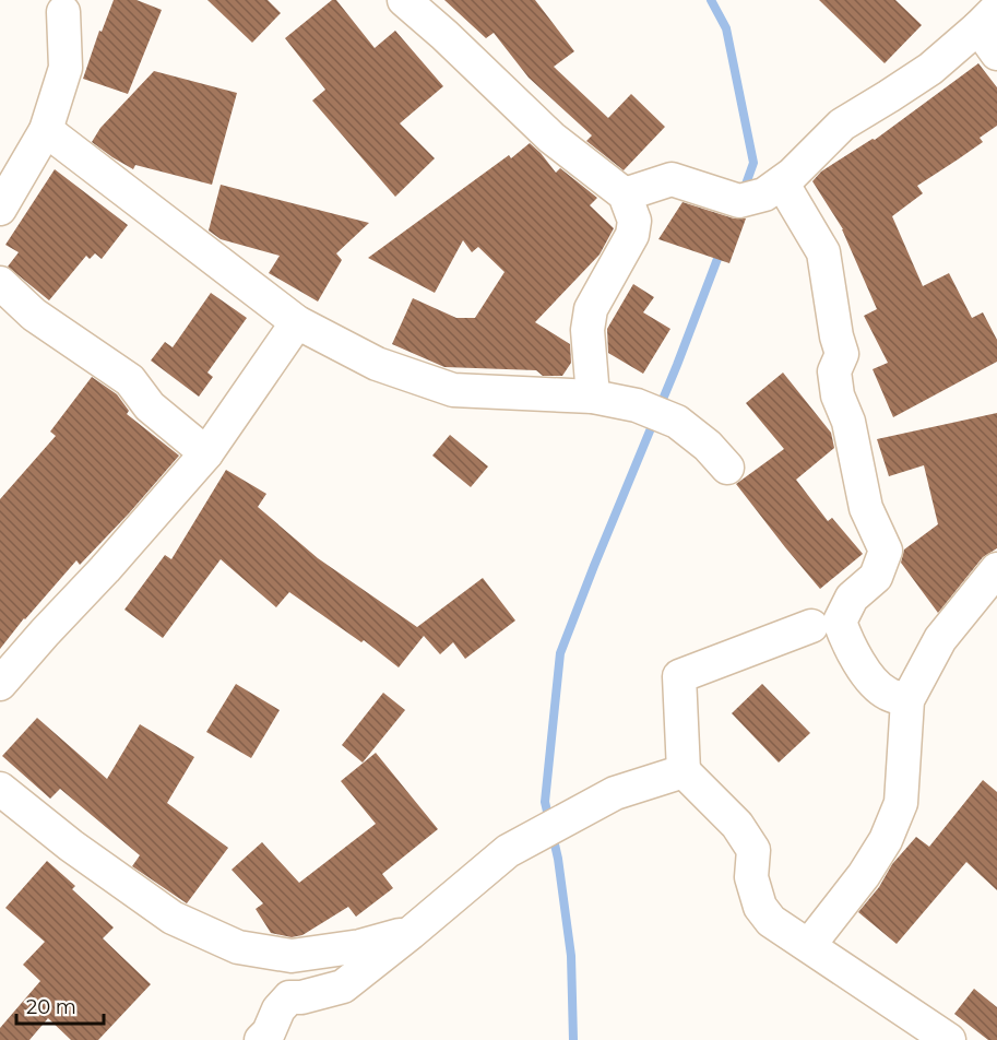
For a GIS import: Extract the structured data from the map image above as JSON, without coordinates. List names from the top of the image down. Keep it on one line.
{"scale_bar":"20 m"}
